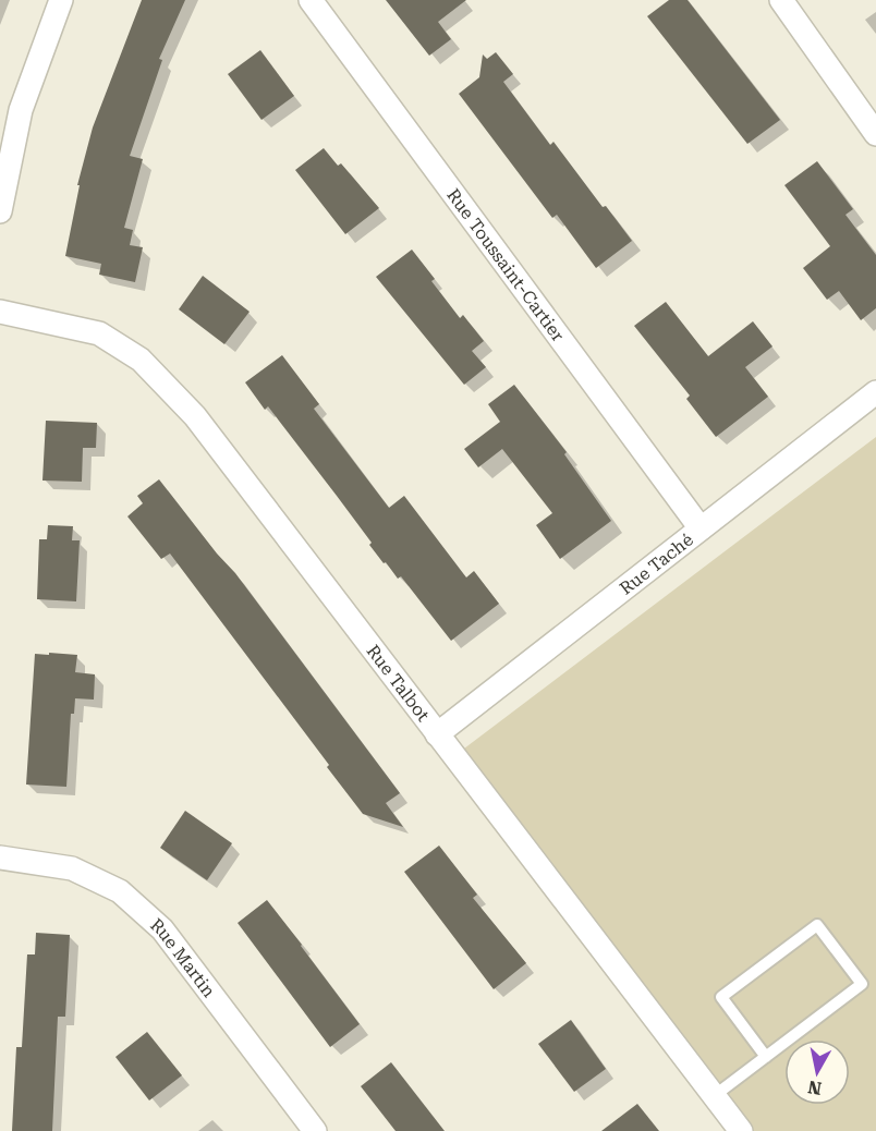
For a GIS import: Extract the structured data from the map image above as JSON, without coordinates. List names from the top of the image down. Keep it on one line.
{"streets":{"street":["Rue Toussaint-Cartier","Rue Taché","Rue Talbot","Rue Martin"]},"crossings":[["Rue Toussaint-Cartier","Rue Taché"],["Rue Taché","Rue Talbot"]],"north":"bottom"}
